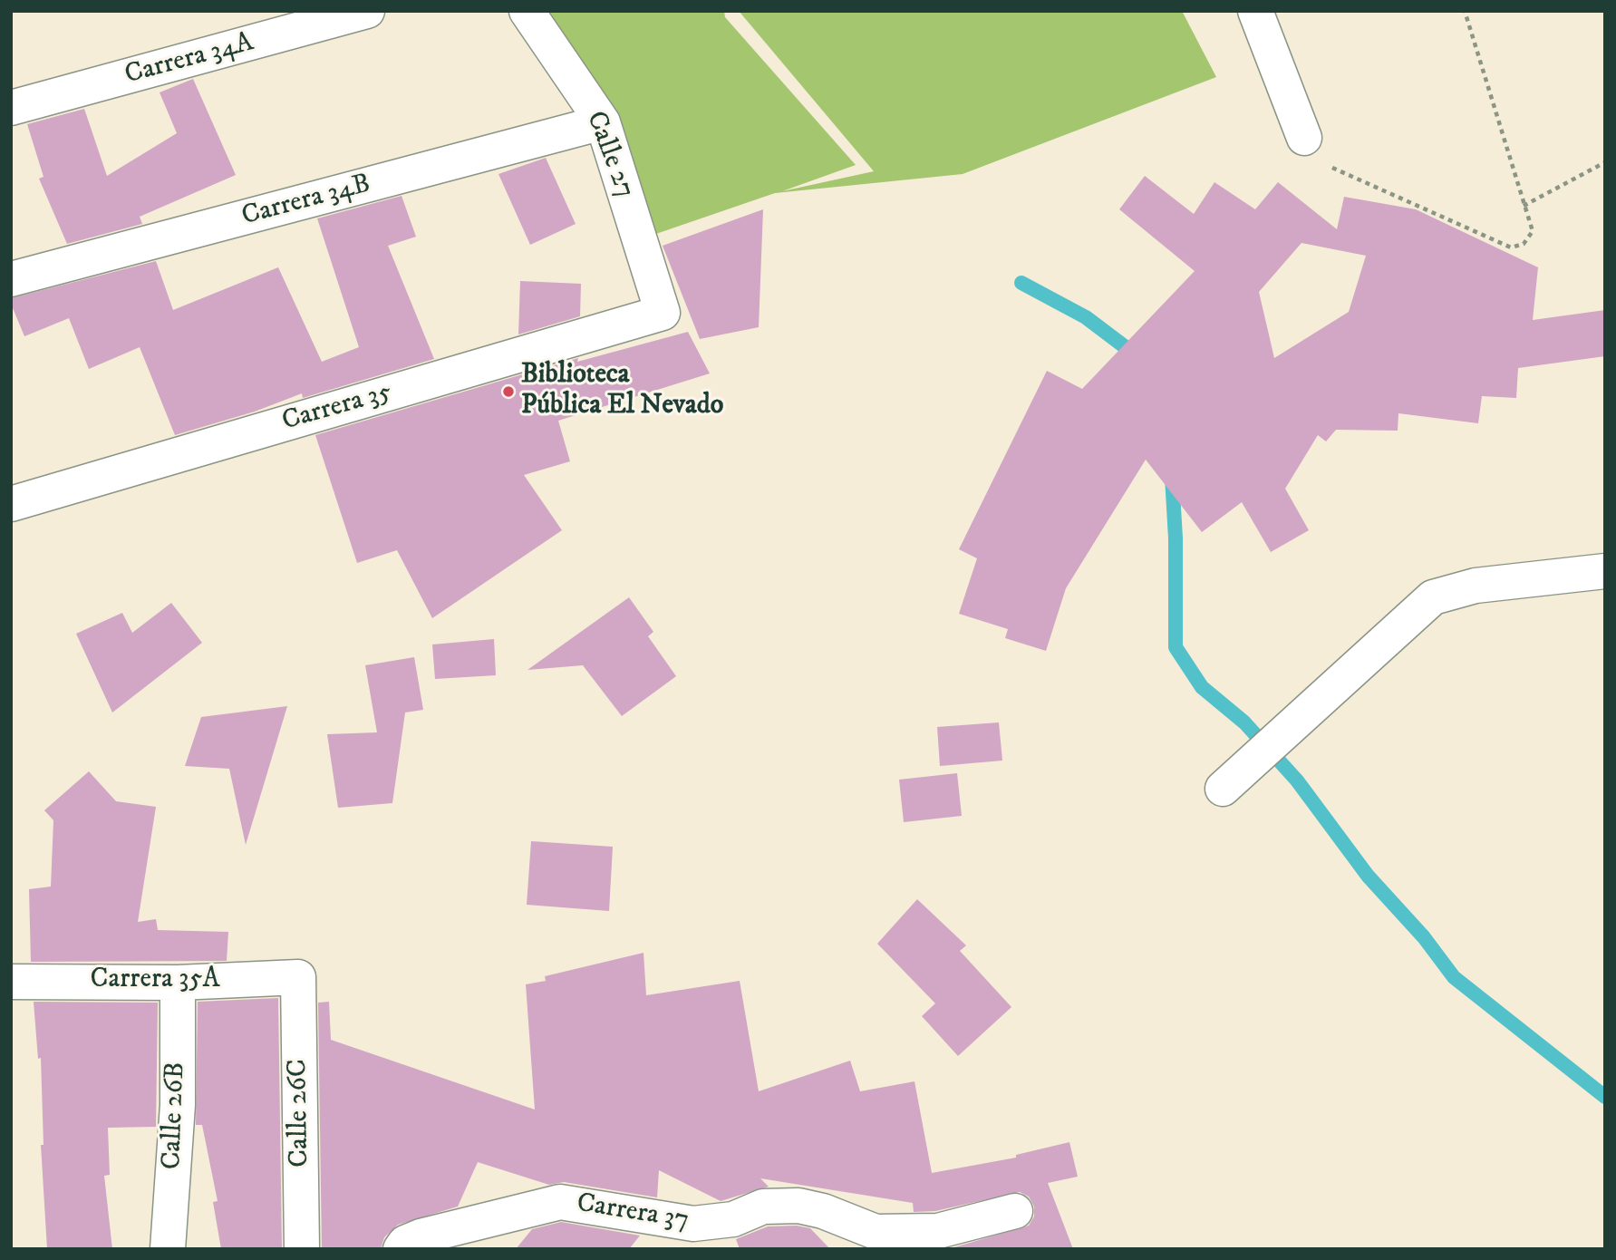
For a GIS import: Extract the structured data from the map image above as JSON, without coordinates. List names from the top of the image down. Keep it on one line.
{"streets":{"street":["Carrera 34A","Calle 27","Carrera 34B","Carrera 35","Carrera 35A","Calle 26C","Calle 26B","Carrera 37"]},"crossings":[["Calle 27","Carrera 34B"],["Calle 27","Carrera 35"],["Carrera 35A","Calle 26C"],["Carrera 35A","Calle 26B"]],"places":["Biblioteca Pública El Nevado"]}
